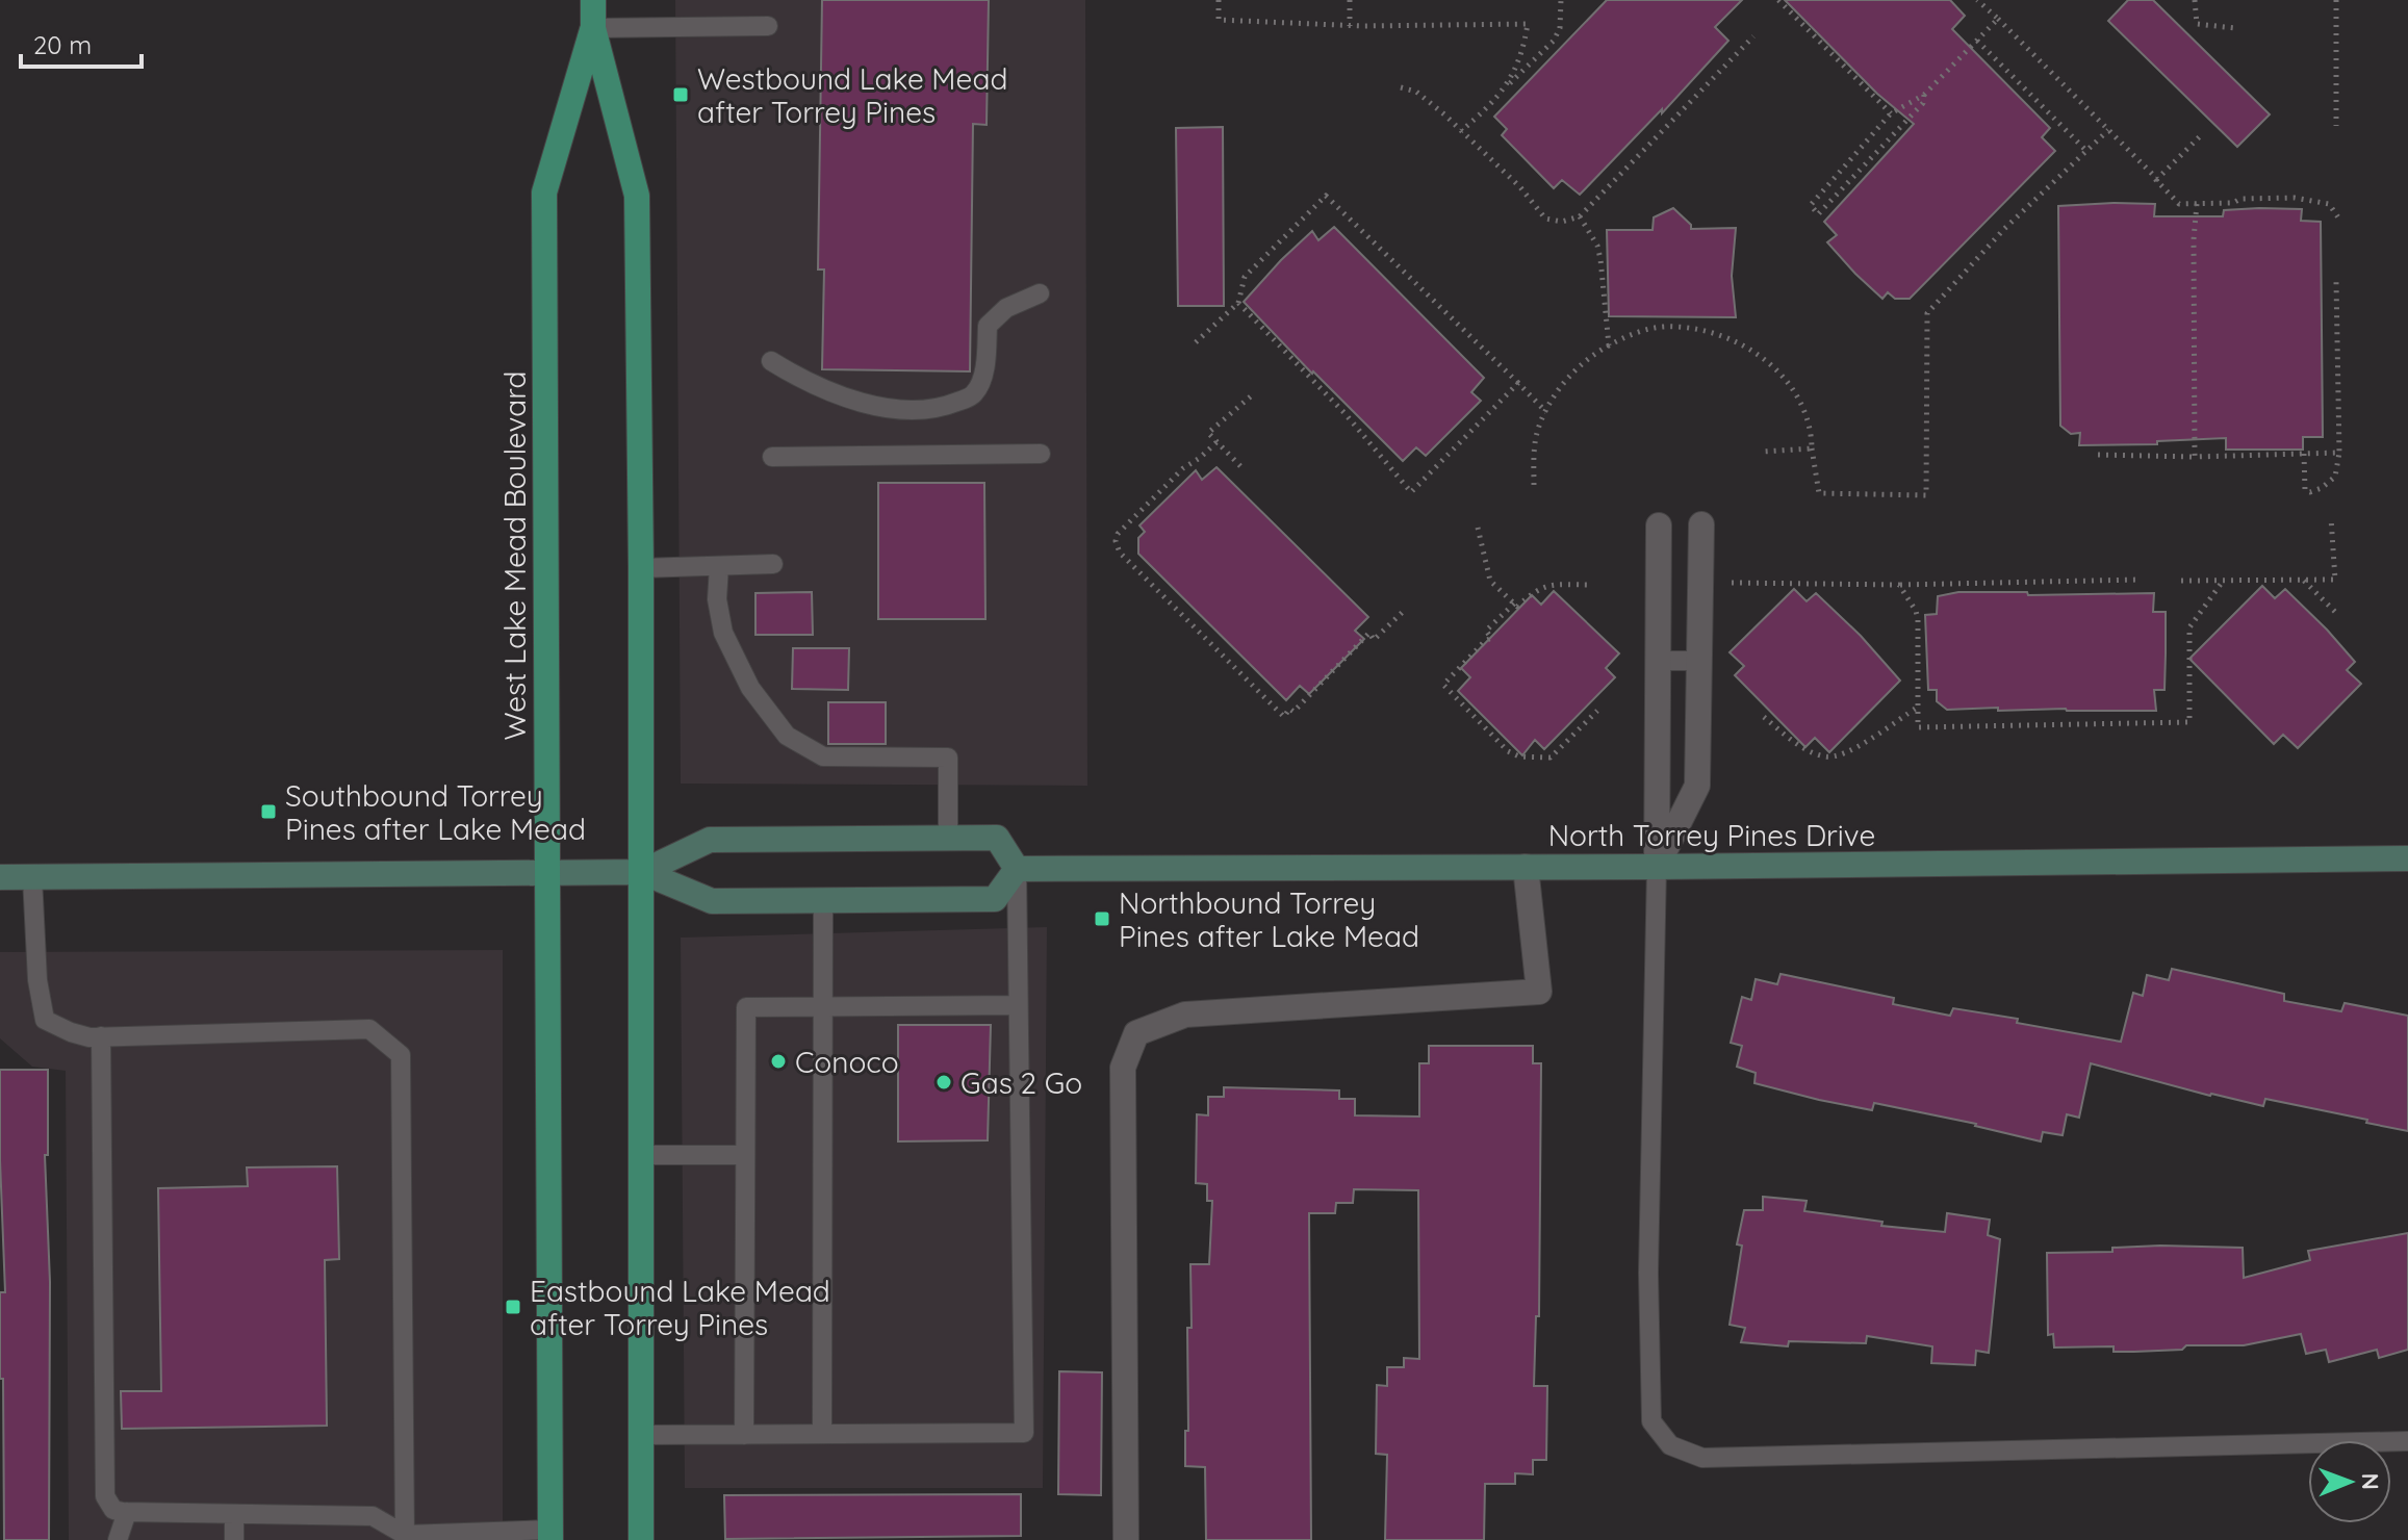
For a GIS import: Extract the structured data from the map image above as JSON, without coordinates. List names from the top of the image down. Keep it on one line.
{"streets":{"main road":["West Lake Mead Boulevard","North Torrey Pines Drive"]},"places":{"transit":["Westbound Lake Mead after Torrey Pines","Southbound Torrey Pines after Lake Mead","Northbound Torrey Pines after Lake Mead","Eastbound Lake Mead after Torrey Pines"],"other":["Conoco","Gas 2 Go"]},"scale_bar":"20 m","north":"right"}
